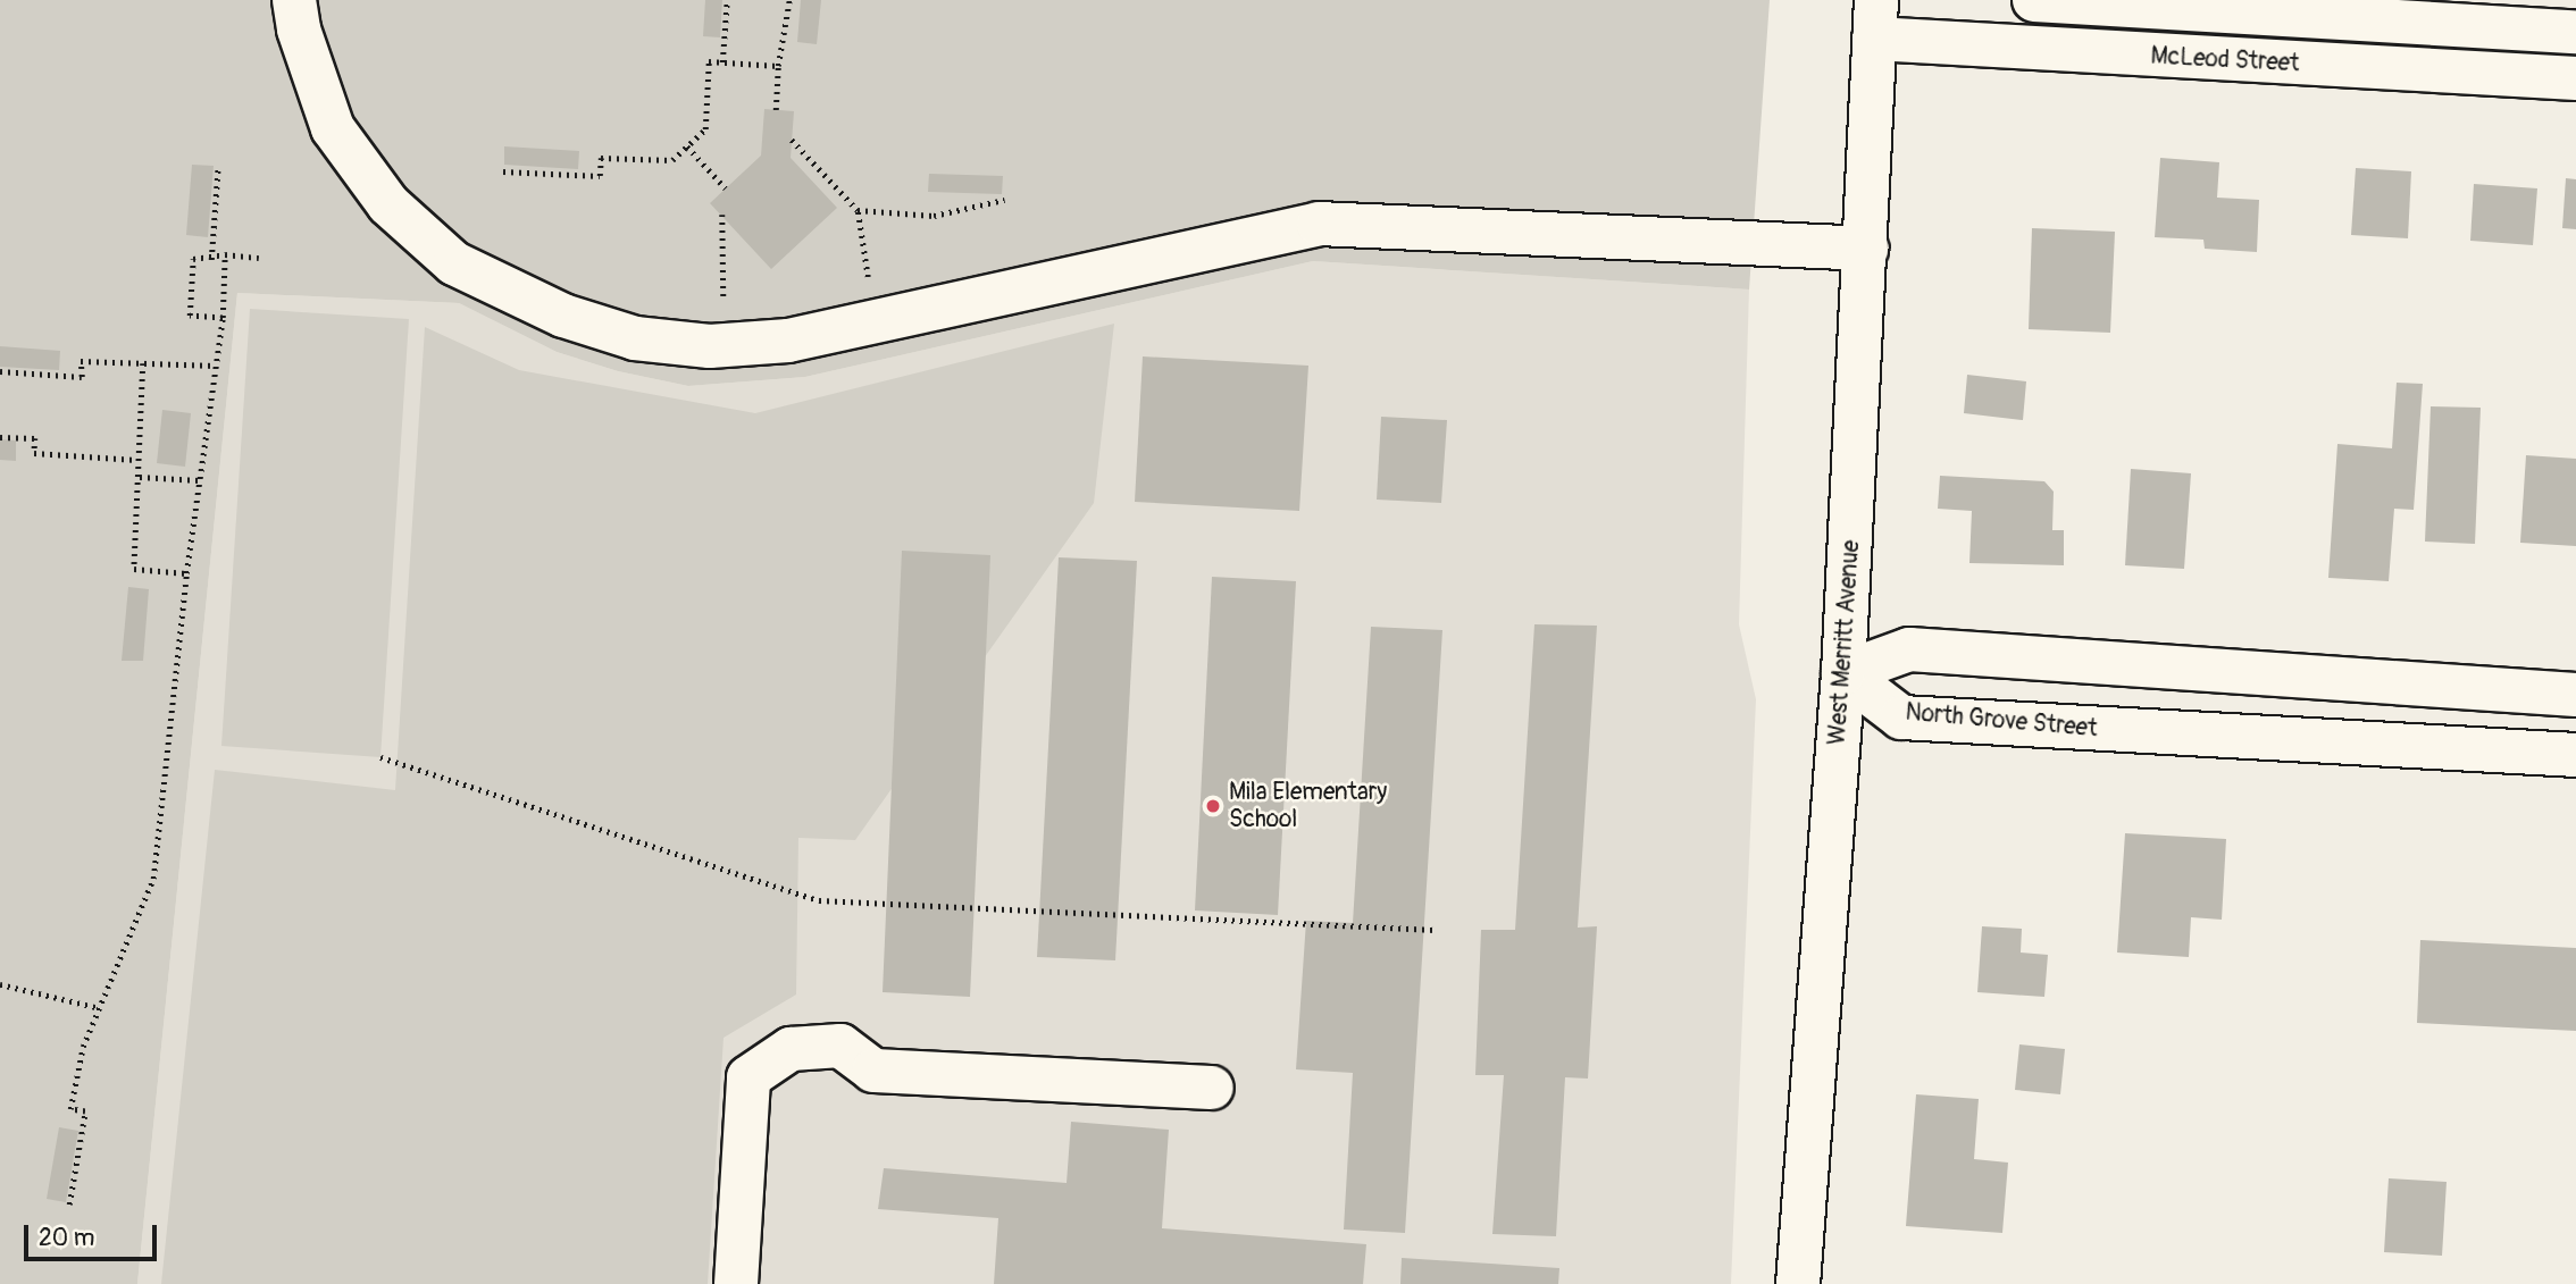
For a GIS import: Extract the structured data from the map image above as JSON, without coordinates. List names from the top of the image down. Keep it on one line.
{"streets":{"street":["McLeod Street","West Merritt Avenue","North Grove Street"]},"crossings":[["McLeod Street","West Merritt Avenue"],["West Merritt Avenue","North Grove Street"]],"places":["Mila Elementary School"],"scale_bar":"20 m"}
